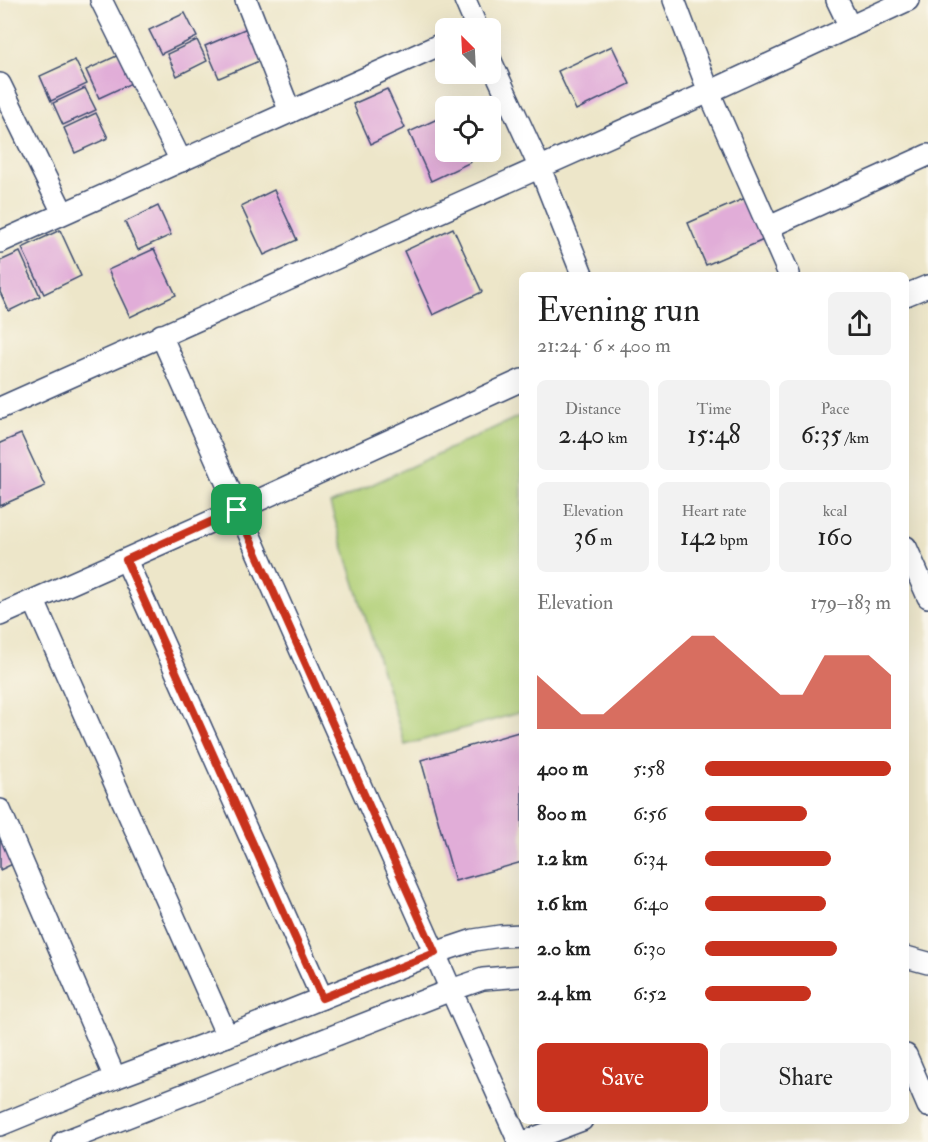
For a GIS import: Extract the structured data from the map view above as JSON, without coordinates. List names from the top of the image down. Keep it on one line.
{"north":"top left","page":{"heading":["Evening run","21:24 · 6 × 400 m"],"stats":[["Distance","2.40 km"],["Time","15:48"],["Pace","6:35 /km"],["Elevation","36 m"],["Heart rate","142 bpm"],["kcal","160"]],"chart":["Elevation","179–183 m"],"list":[{"name":"400 m","note":"5:58"},{"name":"800 m","note":"6:56"},{"name":"1.2 km","note":"6:34"},{"name":"1.6 km","note":"6:40"},{"name":"2.0 km","note":"6:30"},{"name":"2.4 km","note":"6:52"}],"buttons":["Save","Share"]}}
